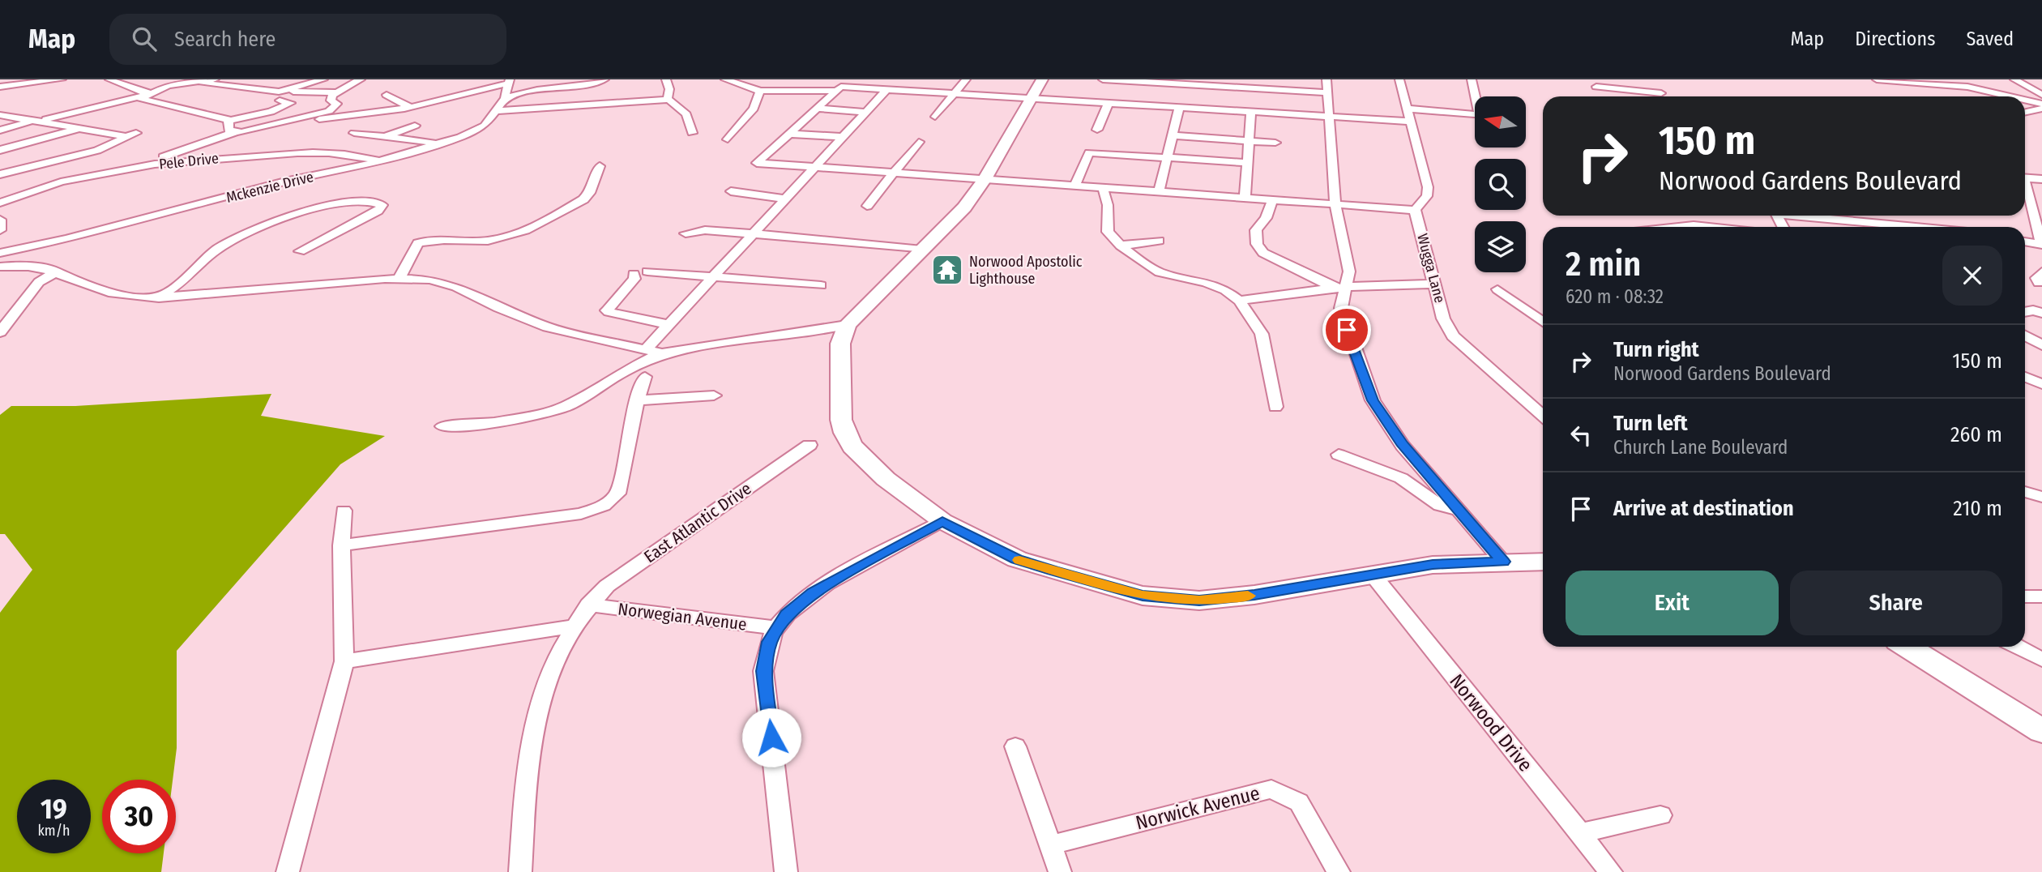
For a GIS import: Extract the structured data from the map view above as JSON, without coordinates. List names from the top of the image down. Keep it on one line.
{"streets":{"street":["Pele Drive","Mckenzie Drive","Wugga Lane","East Atlantic Drive","Norwegian Avenue","Norwood Drive","Norwick Avenue"]},"crossings":[["Pele Drive","Mckenzie Drive"],["East Atlantic Drive","Norwegian Avenue"]],"places":{"temple":["Norwood Apostolic Lighthouse"]},"north":"left","page":{"header":"Map","search":"Search here","nav":["Map","Directions","Saved"],"turn":["150 m","Norwood Gardens Boulevard"],"heading":["2 min","620 m · 08:32"],"list":[{"name":"Turn right","note":"Norwood Gardens Boulevard","value":"150 m"},{"name":"Turn left","note":"Church Lane Boulevard","value":"260 m"},{"name":"Arrive at destination","value":"210 m"}],"buttons":["Exit","Share"],"speed":"19 km/h","limit":"30"}}
